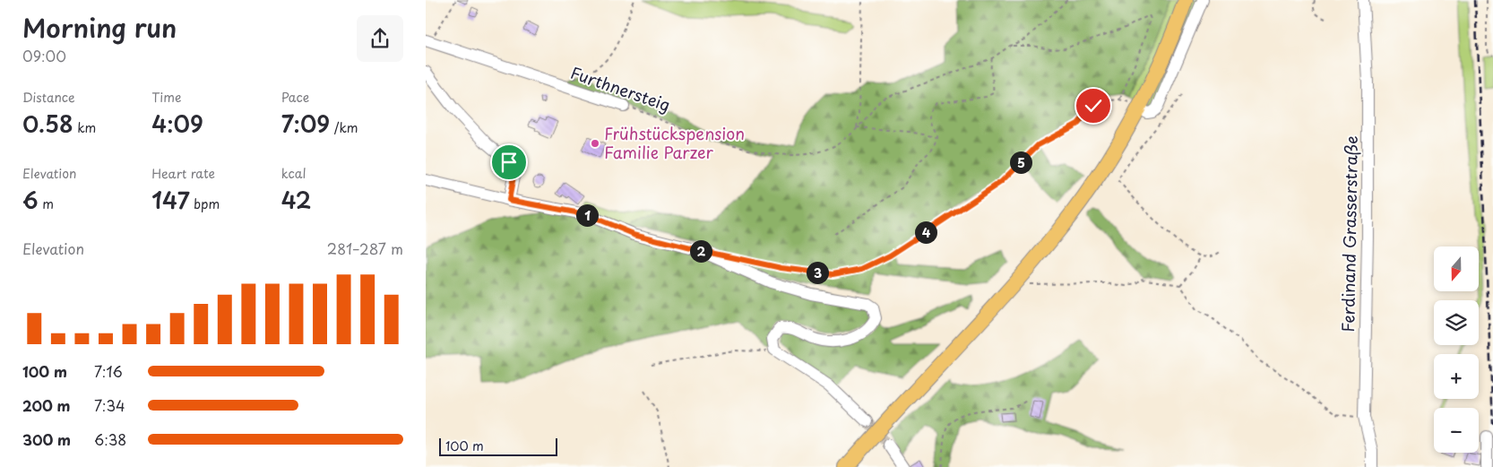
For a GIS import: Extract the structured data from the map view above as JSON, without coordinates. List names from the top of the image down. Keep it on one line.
{"streets":{"street":["Furthnersteig","Ferdinand Grasserstraße"]},"places":["Frühstückspension Familie Parzer"],"scale_bar":"100 m","north":"bottom","page":{"heading":["Morning run","09:00"],"stats":[["Distance","0.58 km"],["Time","4:09"],["Pace","7:09 /km"],["Elevation","6 m"],["Heart rate","147 bpm"],["kcal","42"]],"pins":["5","1","4","2","3"],"chart":["Elevation","281–287 m"],"map_buttons":["+","−"],"list":[{"name":"100 m","note":"7:16"},{"name":"200 m","note":"7:34"},{"name":"300 m","note":"6:38"}],"scale":"100 m"}}
